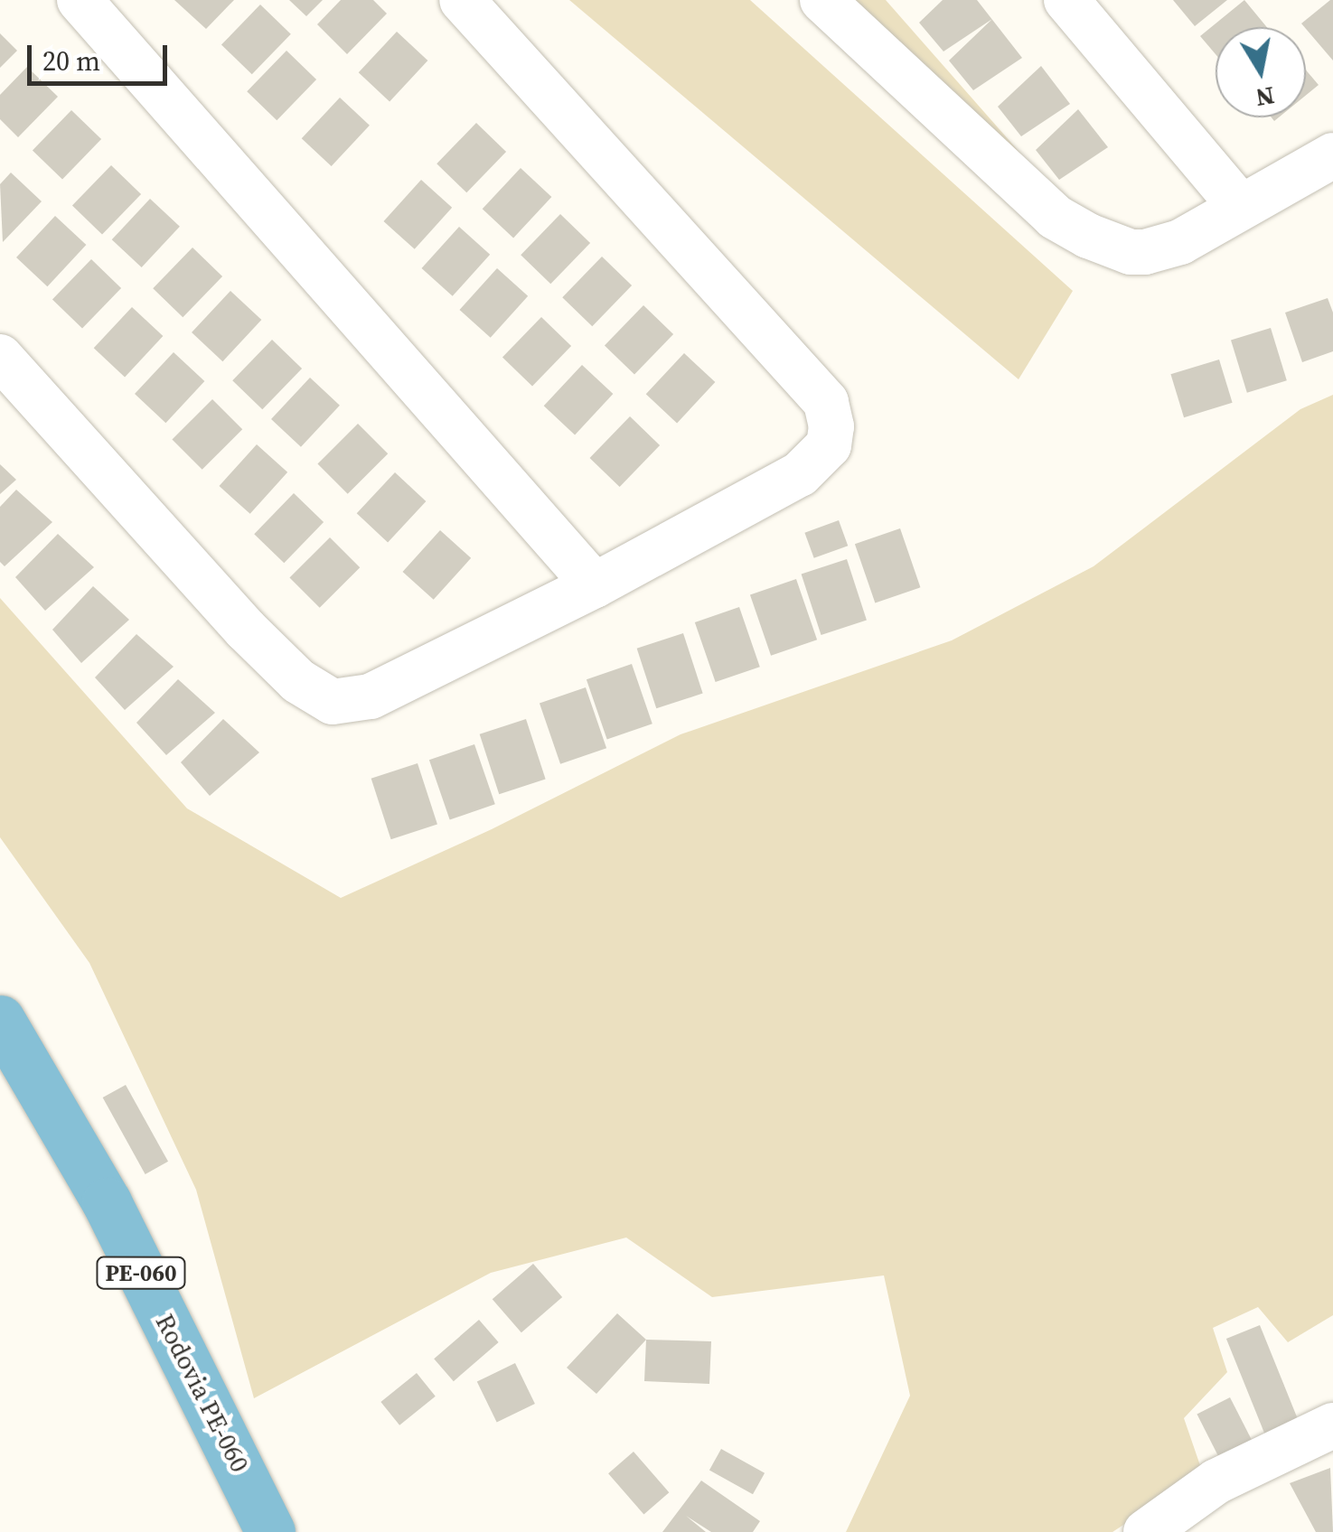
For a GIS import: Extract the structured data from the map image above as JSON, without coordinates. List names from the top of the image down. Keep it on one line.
{"streets":{"main road":["PE-060","Rodovia PE-060"]},"scale_bar":"20 m","north":"bottom"}
